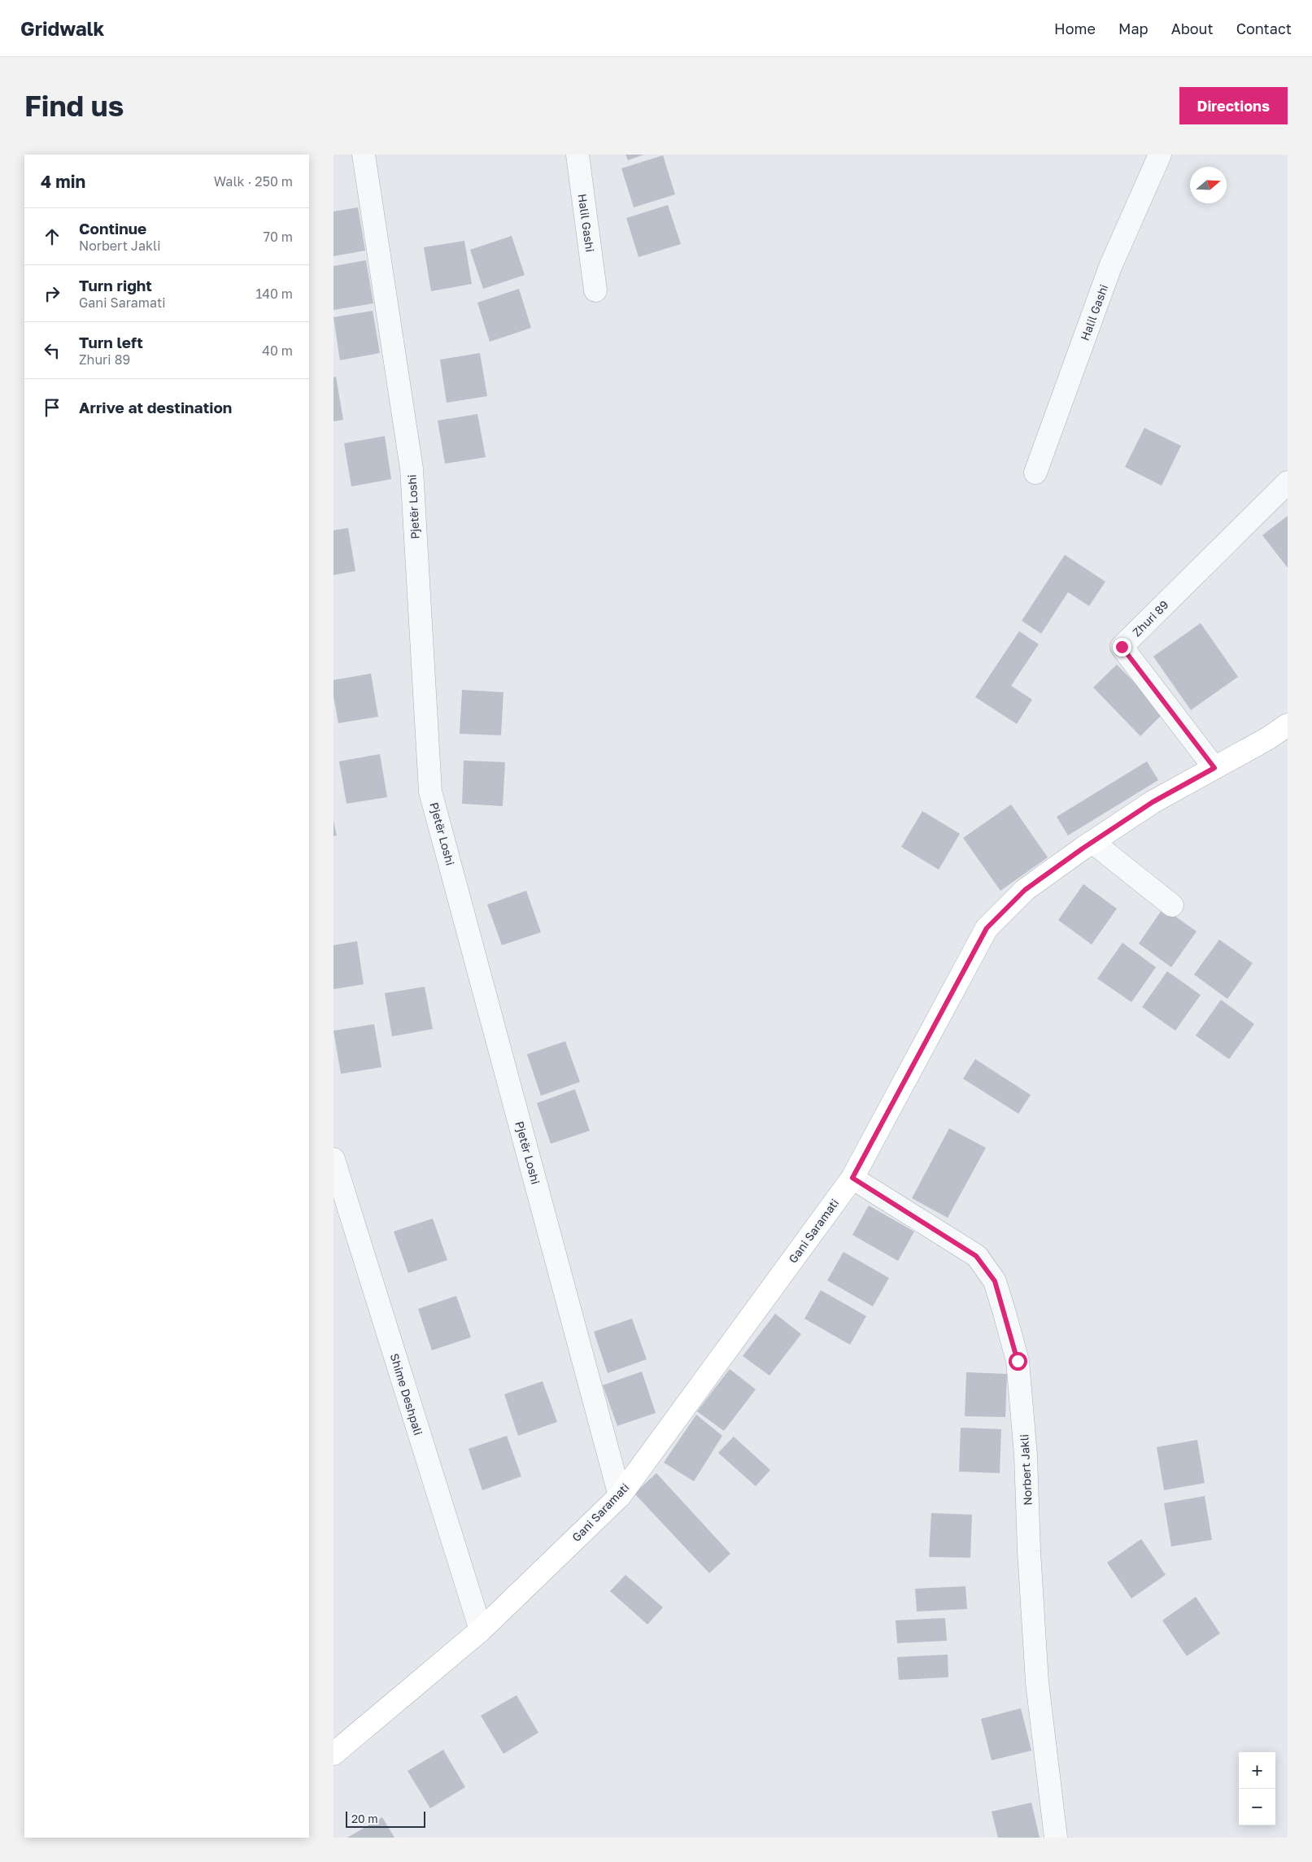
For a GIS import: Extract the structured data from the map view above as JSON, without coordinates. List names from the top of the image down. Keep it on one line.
{"streets":{"street":["Halil Gashi","Pjetër Loshi","Zhuri 89","Gani Saramati","Shime Deshpali","Norbert Jakli"]},"crossings":[["Pjetër Loshi","Gani Saramati"],["Zhuri 89","Gani Saramati"],["Gani Saramati","Shime Deshpali"],["Gani Saramati","Norbert Jakli"]],"scale_bar":"20 m","north":"right","page":{"header":"Gridwalk","nav":["Home","Map","About","Contact"],"buttons":"Directions","title":"Find us","heading":["4 min","Walk · 250 m"],"list":[["Continue","Norbert Jakli","70 m"],["Turn right","Gani Saramati","140 m"],["Turn left","Zhuri 89","40 m"],"Arrive at destination"],"map_buttons":["+","−"],"scale":"20 m"}}
